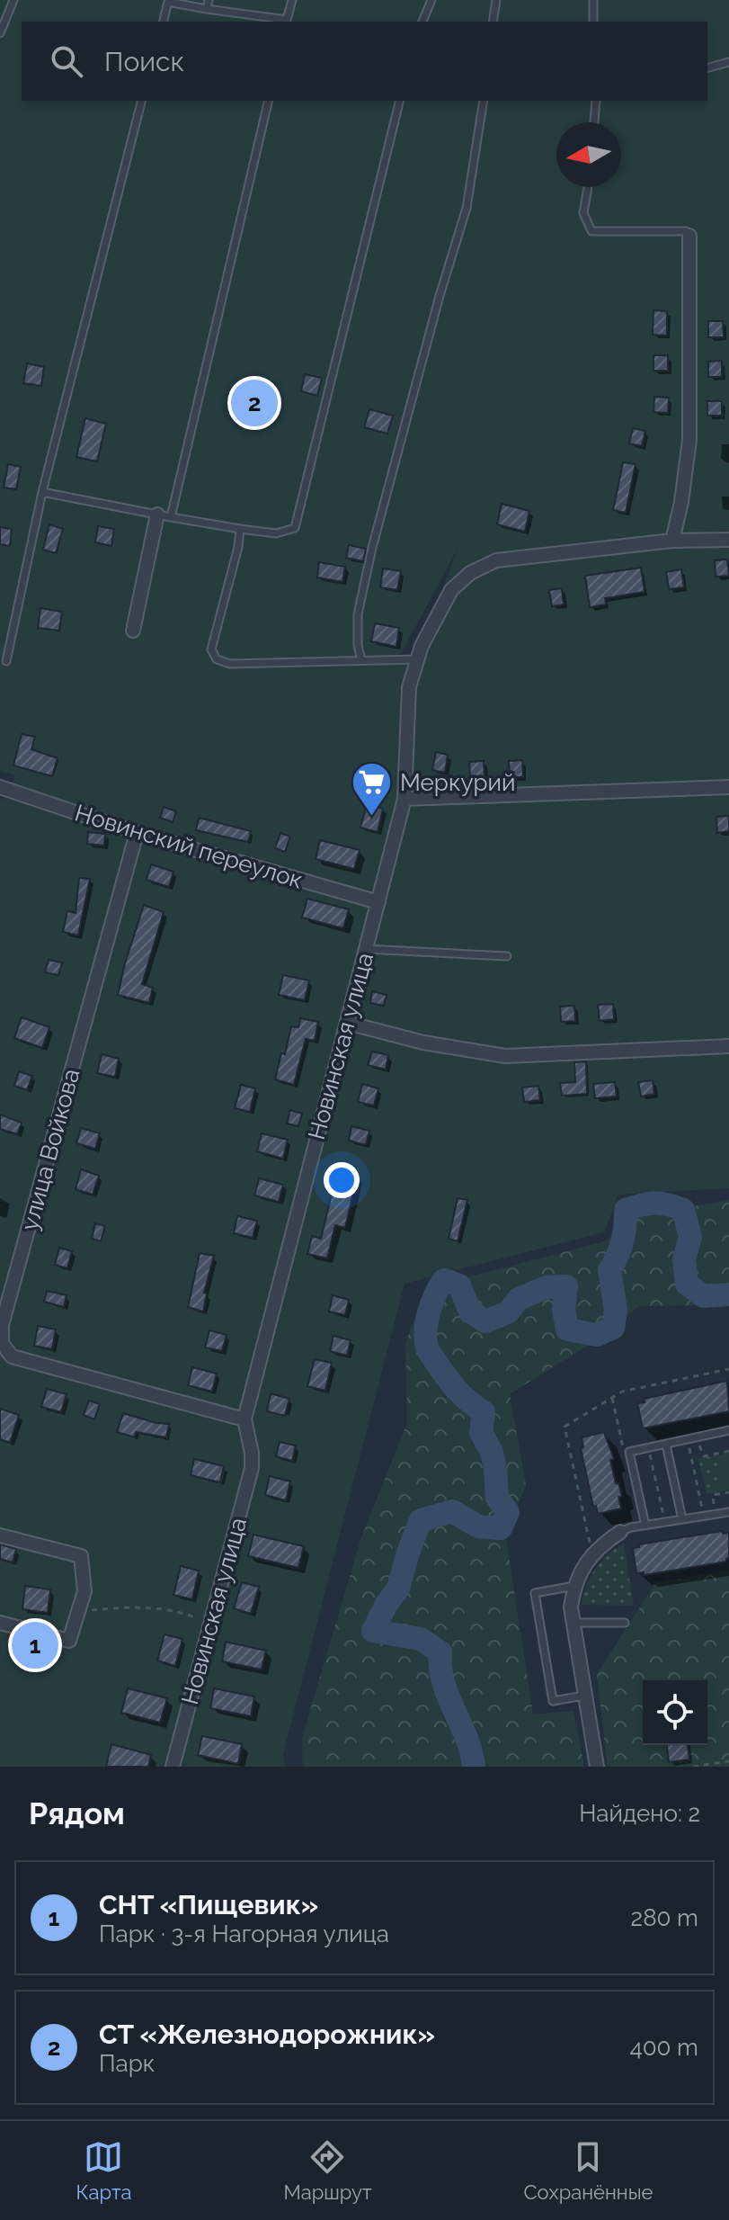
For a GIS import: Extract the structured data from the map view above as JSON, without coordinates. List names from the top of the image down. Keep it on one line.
{"streets":{"street":["Новинский переулок","Новинская улица","улица Войкова"]},"crossings":[["Новинский переулок","Новинская улица"],["Новинский переулок","улица Войкова"],["Новинская улица","улица Войкова"]],"places":{"supermarket":["Меркурий"]},"north":"left","page":{"search":"Поиск","pins":["2","1"],"heading":["Рядом","Найдено: 2"],"list":[{"mark":"1","name":"СНТ «Пищевик»","note":"Парк · 3-я Нагорная улица","value":"280 m"},{"mark":"2","name":"СТ «Железнодорожник»","note":"Парк","value":"400 m"}],"nav":["Карта","Маршрут","Сохранённые"]}}
